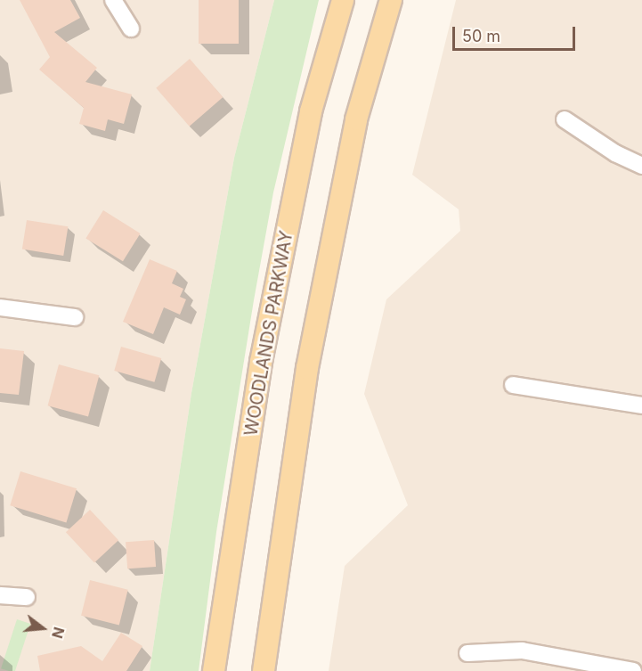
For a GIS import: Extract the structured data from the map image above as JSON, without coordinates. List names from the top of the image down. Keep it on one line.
{"streets":{"main road":["WOODLANDS PARKWAY"]},"scale_bar":"50 m","north":"right"}
